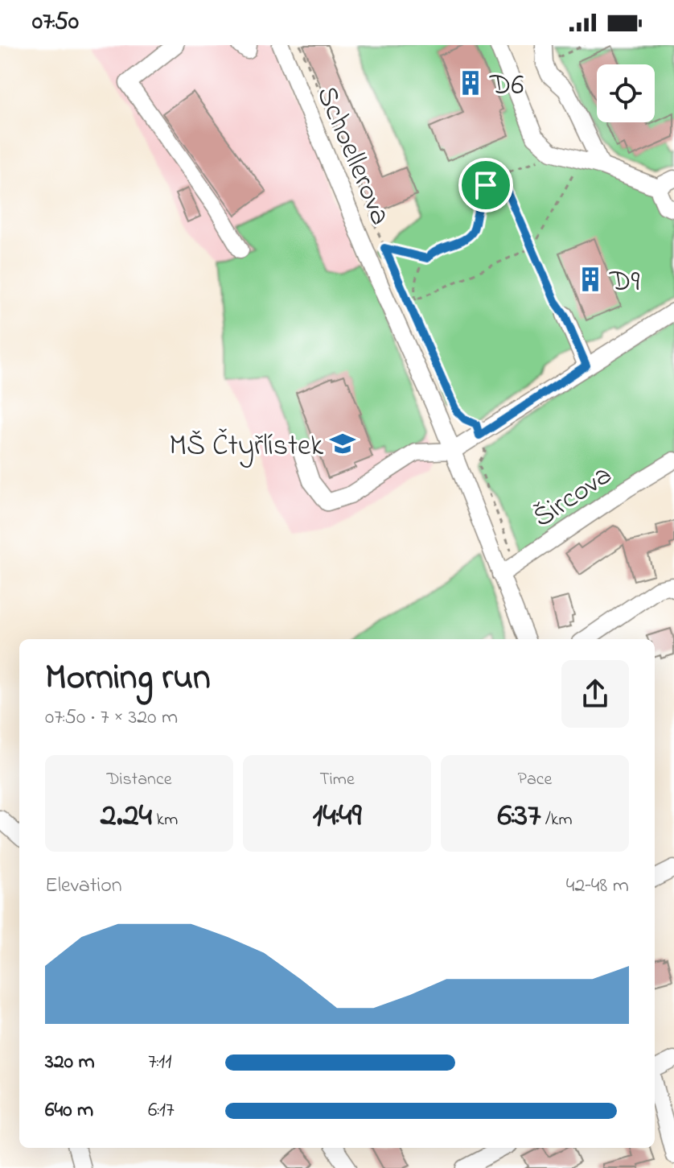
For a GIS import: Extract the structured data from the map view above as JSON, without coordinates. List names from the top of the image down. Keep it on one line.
{"streets":{"street":["Schoellerova","Šircova"]},"crossings":[["Schoellerova","Šircova"]],"places":{"building":["D6","D9"],"school or university":["MŠ Čtyřlístek"]},"page":{"status":"07:50","heading":["Morning run","07:50 · 7 × 320 m"],"stats":[["Distance","2.24 km"],["Time","14:49"],["Pace","6:37 /km"]],"chart":["Elevation","42–48 m"],"list":[{"name":"320 m","note":"7:11"},{"name":"640 m","note":"6:17"}]}}
